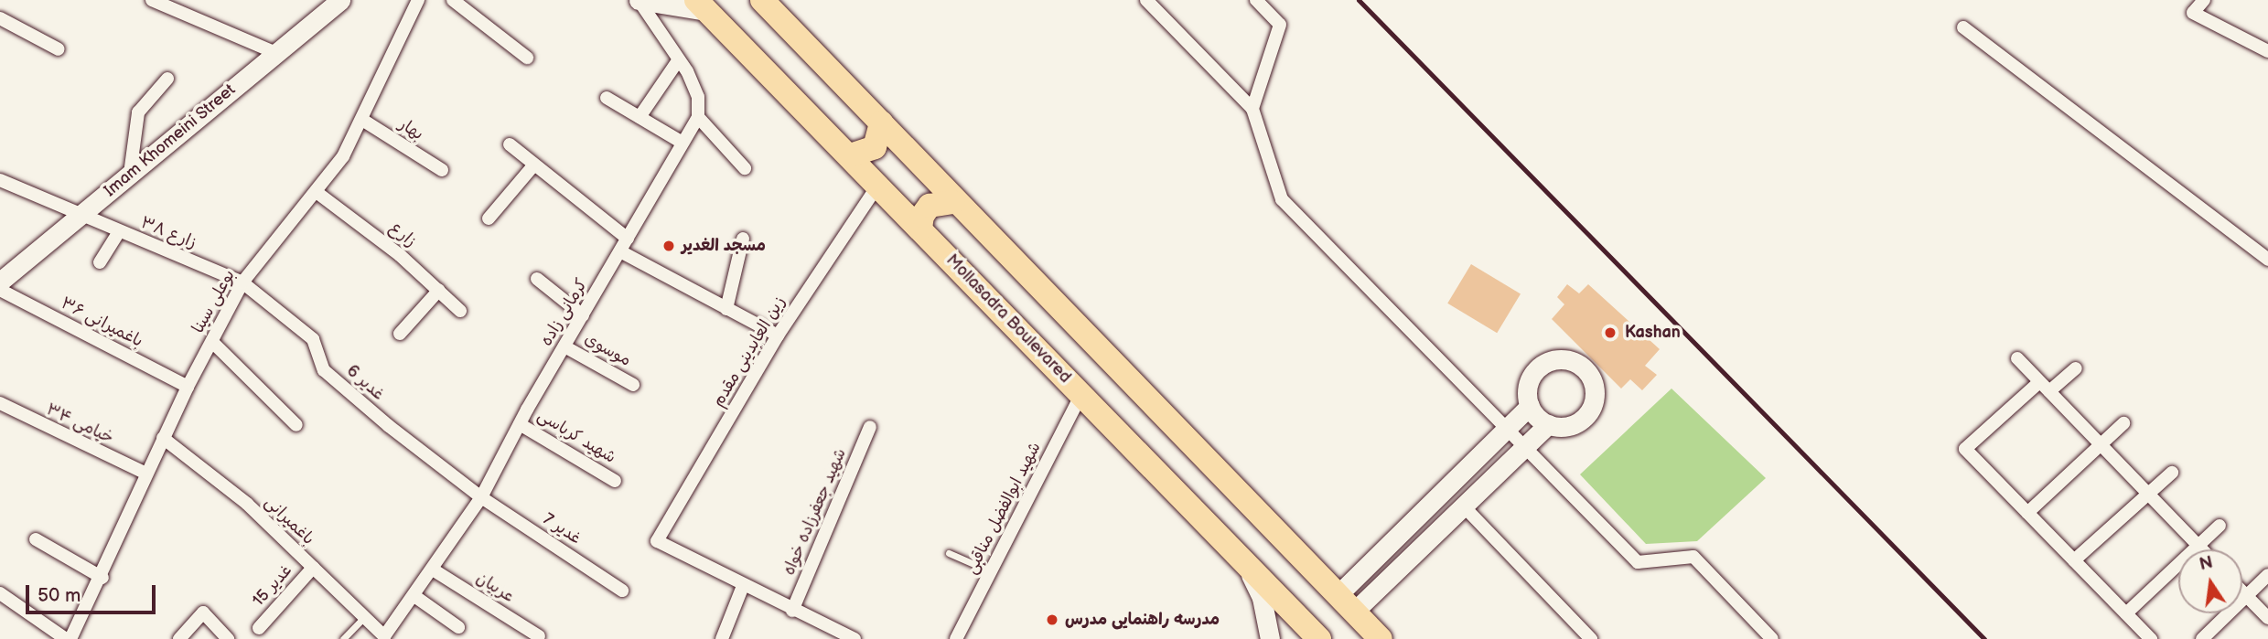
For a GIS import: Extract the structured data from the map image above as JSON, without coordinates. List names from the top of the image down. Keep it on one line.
{"streets":{"highway":["Mollasadra Boulevared"],"street":["بهار","Imam Khomeini Street","زارع ۳۸","زارع","بوعلی سینا","کرمانی زاده","باغمیرانی ۳۶","موسوی","زین العابدینی مقدم","غدیر 6","خیامی ۳۴","شهید کرباسی","شهید ابوالفضل مناقبی","شهید جعفرزاده خواه","باغمیرانی","غدیر 7","غدیر 15","عربیان"]},"crossings":[["بهار","بوعلی سینا"],["Imam Khomeini Street","زارع ۳۸"],["زارع ۳۸","بوعلی سینا"],["زارع ۳۸","غدیر 6"],["زارع","بوعلی سینا"],["بوعلی سینا","باغمیرانی ۳۶"],["بوعلی سینا","غدیر 6"],["بوعلی سینا","خیامی ۳۴"],["بوعلی سینا","باغمیرانی"],["کرمانی زاده","موسوی"],["کرمانی زاده","غدیر 6"],["کرمانی زاده","شهید کرباسی"],["کرمانی زاده","باغمیرانی"],["کرمانی زاده","غدیر 7"],["کرمانی زاده","عربیان"],["Mollasadra Boulevared","زین العابدینی مقدم"],["Mollasadra Boulevared","شهید ابوالفضل مناقبی"],["غدیر 6","غدیر 7"],["باغمیرانی","غدیر 15"]],"places":["مسجد الغدیر","Kashan","مدرسه راهنمایی مدرس"],"scale_bar":"50 m","north":"top"}
